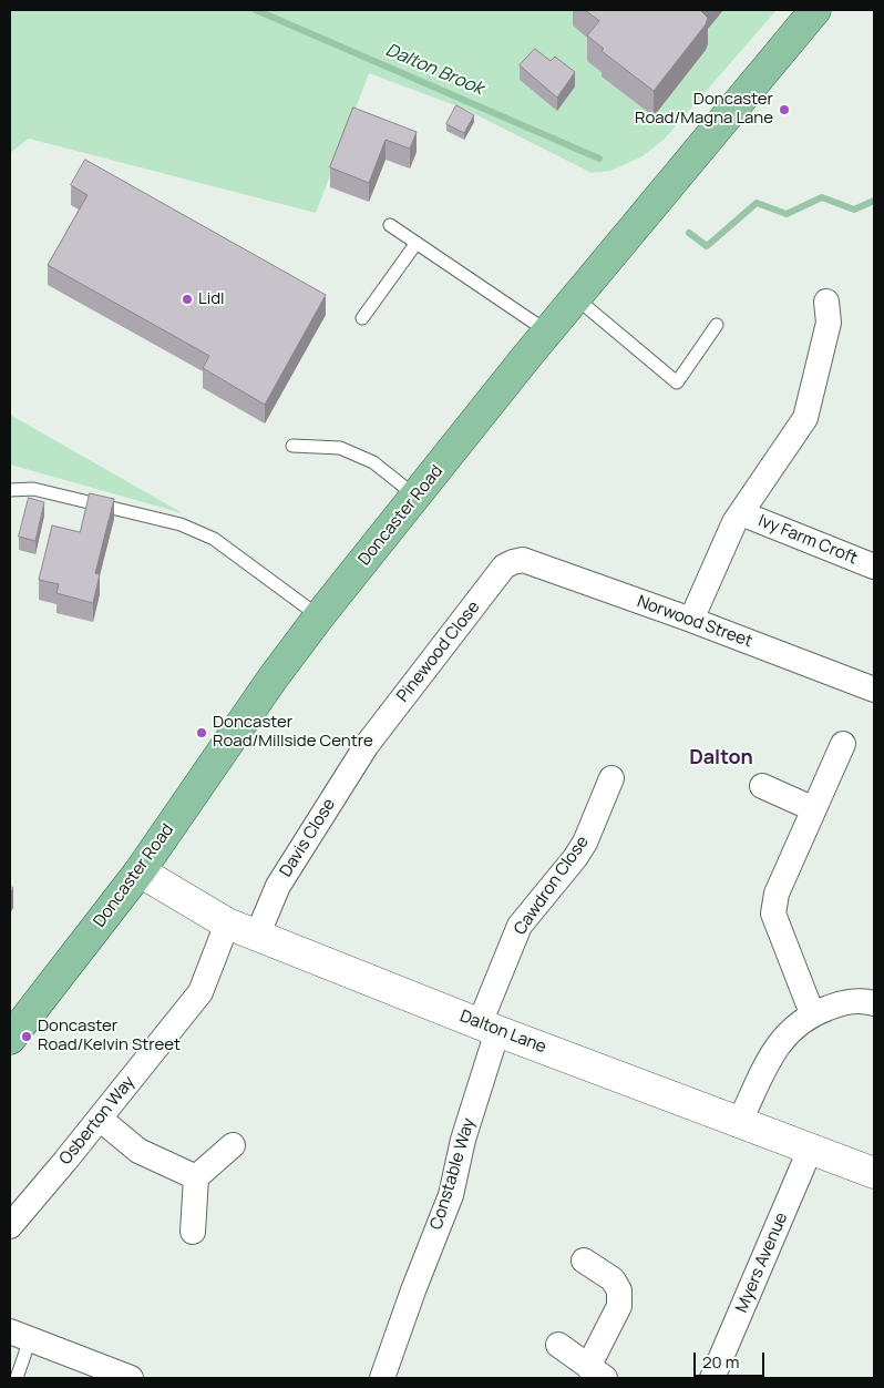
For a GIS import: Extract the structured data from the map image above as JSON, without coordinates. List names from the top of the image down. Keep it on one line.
{"streets":{"main road":["Doncaster Road"],"street":["Ivy Farm Croft","Norwood Street","Pinewood Close","Davis Close","Cawdron Close","Dalton Lane","Osberton Way","Constable Way","Myers Avenue"]},"crossings":[["Doncaster Road","Dalton Lane"],["Ivy Farm Croft","Norwood Street"],["Norwood Street","Pinewood Close"],["Pinewood Close","Davis Close"],["Davis Close","Dalton Lane"],["Cawdron Close","Dalton Lane"],["Cawdron Close","Constable Way"],["Dalton Lane","Osberton Way"],["Dalton Lane","Constable Way"],["Dalton Lane","Myers Avenue"]],"districts":["Dalton"],"water":["Dalton Brook"],"places":["Doncaster Road/Magna Lane","Lidl","Doncaster Road/Millside Centre","Doncaster Road/Kelvin Street"],"scale_bar":"20 m"}
